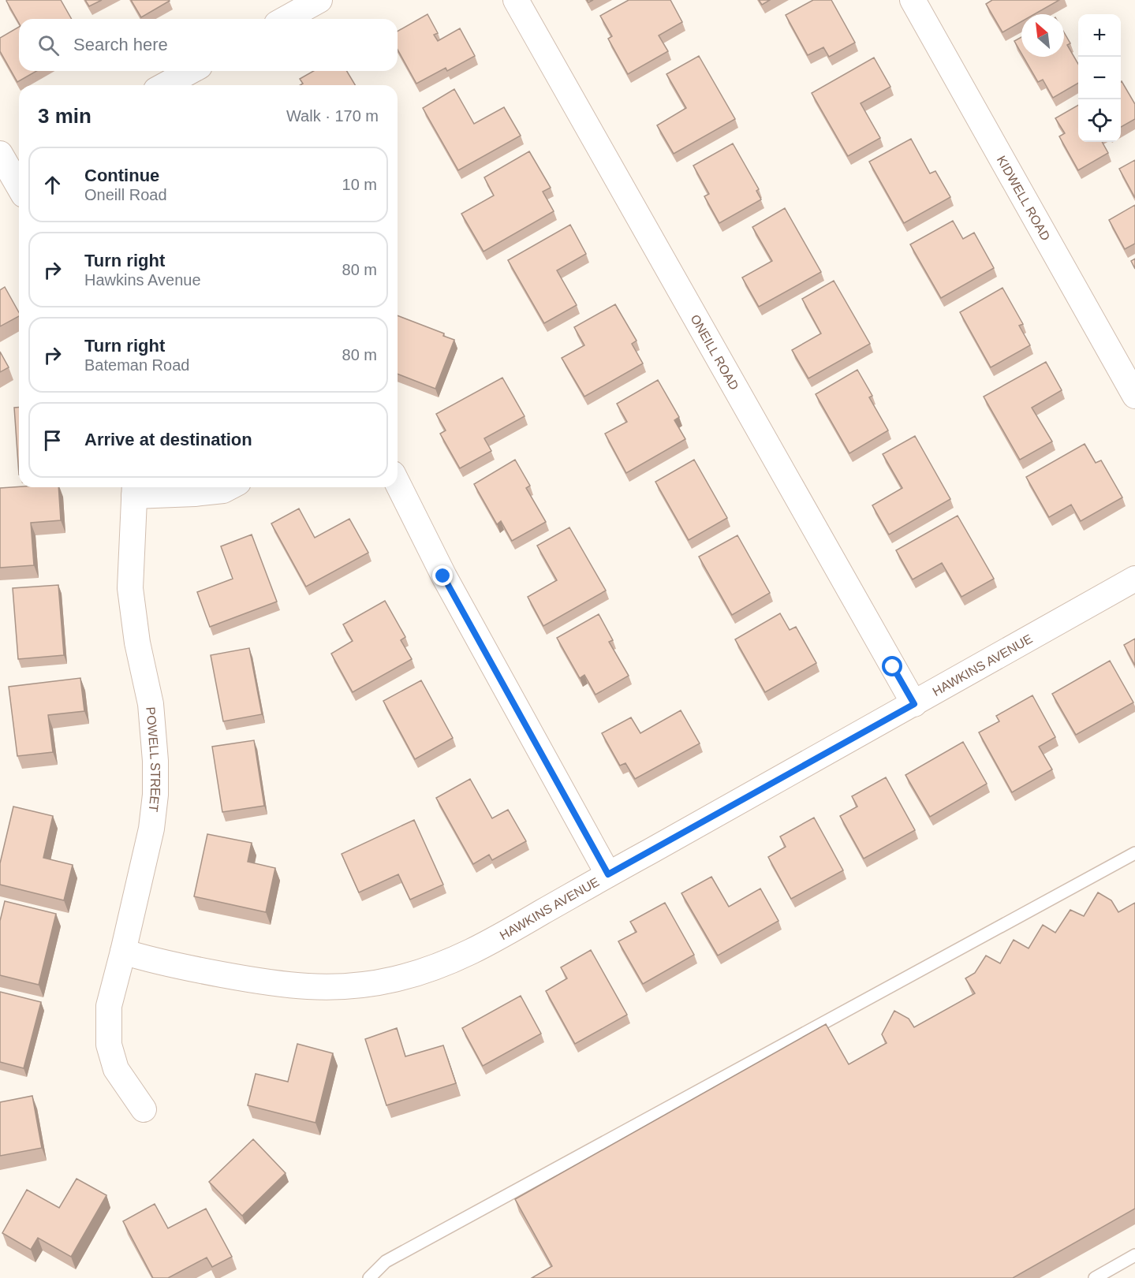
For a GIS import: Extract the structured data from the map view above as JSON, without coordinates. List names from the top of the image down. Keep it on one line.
{"streets":{"street":["KIDWELL ROAD","ONEILL ROAD","HAWKINS AVENUE","POWELL STREET"]},"crossings":[["ONEILL ROAD","HAWKINS AVENUE"],["HAWKINS AVENUE","POWELL STREET"]],"north":"top left","page":{"map_buttons":["+","−"],"search":"Search here","heading":["3 min","Walk · 170 m"],"list":[["Continue","Oneill Road","10 m"],["Turn right","Hawkins Avenue","80 m"],["Turn right","Bateman Road","80 m"],"Arrive at destination"]}}
